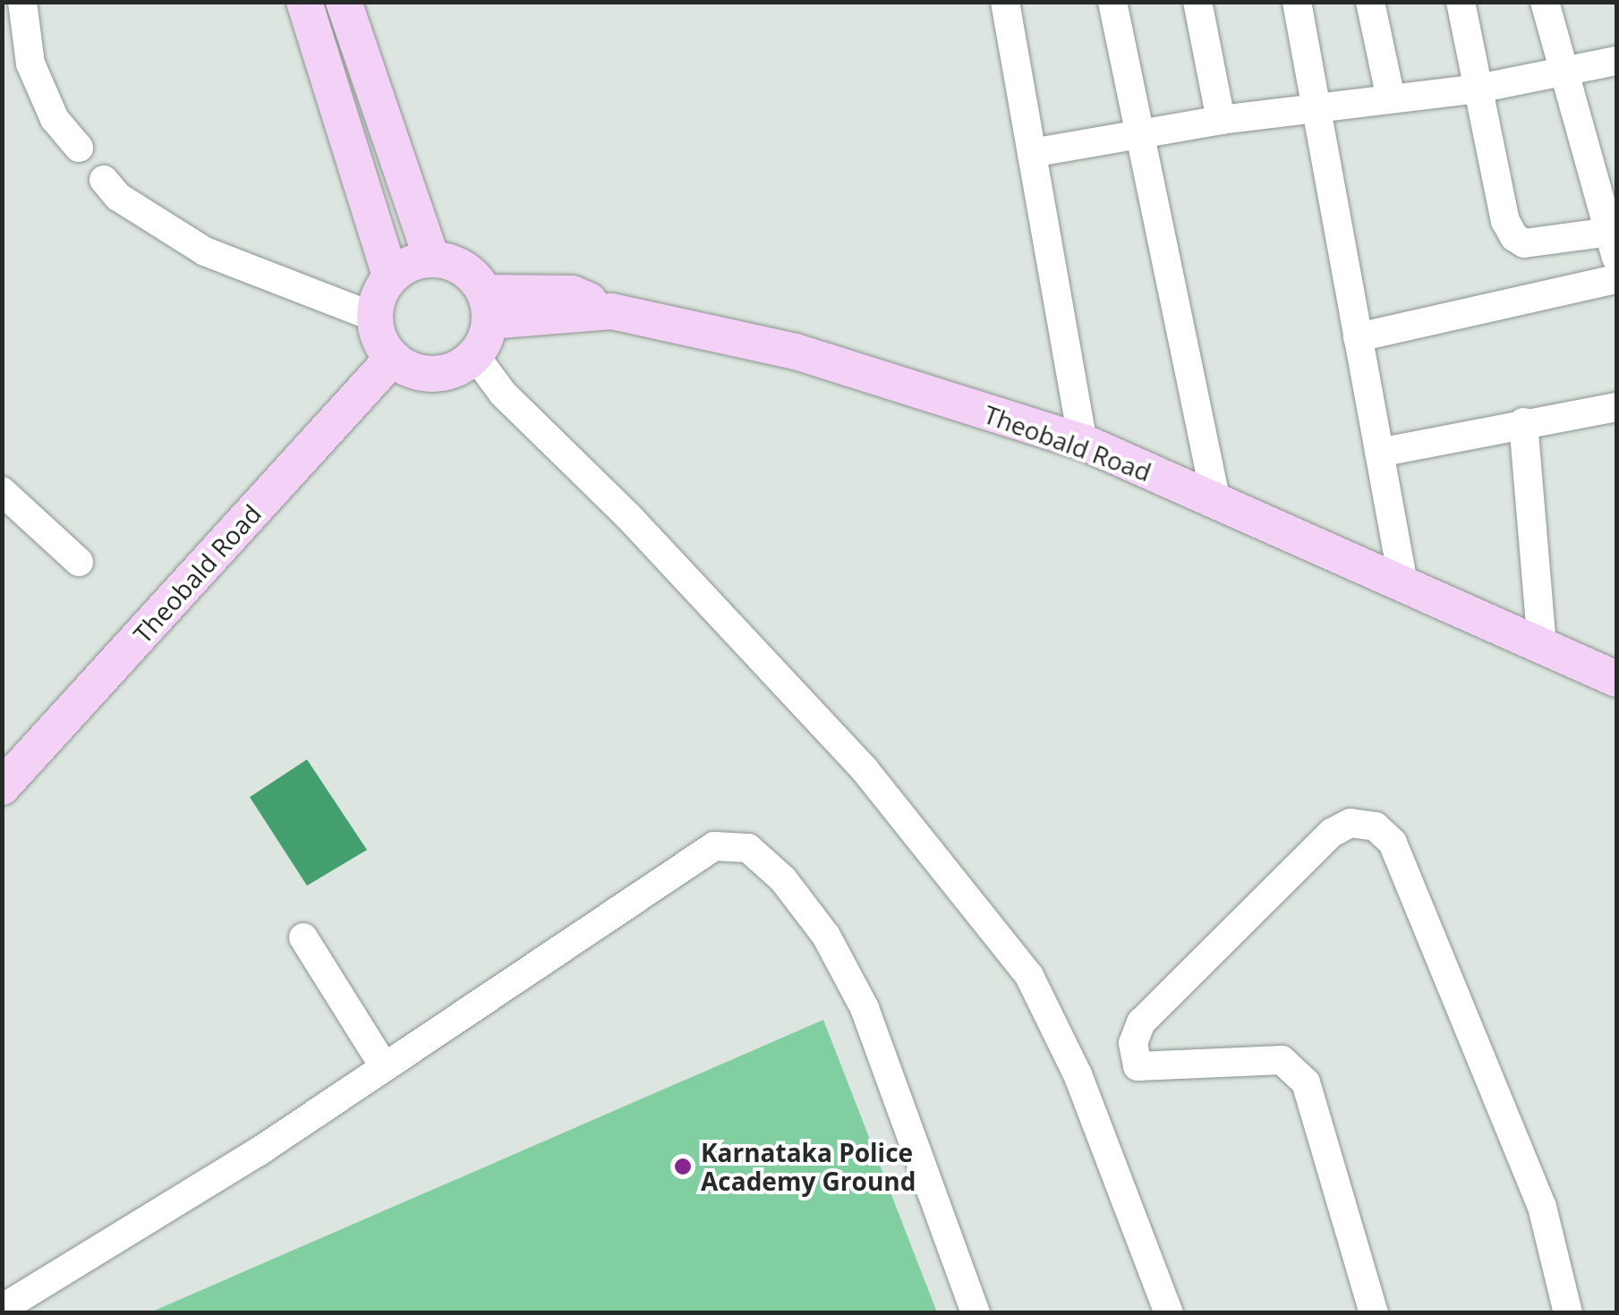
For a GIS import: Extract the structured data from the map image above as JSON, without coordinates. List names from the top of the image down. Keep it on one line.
{"streets":{"main road":["Theobald Road"]},"places":["Karnataka Police Academy Ground"]}
